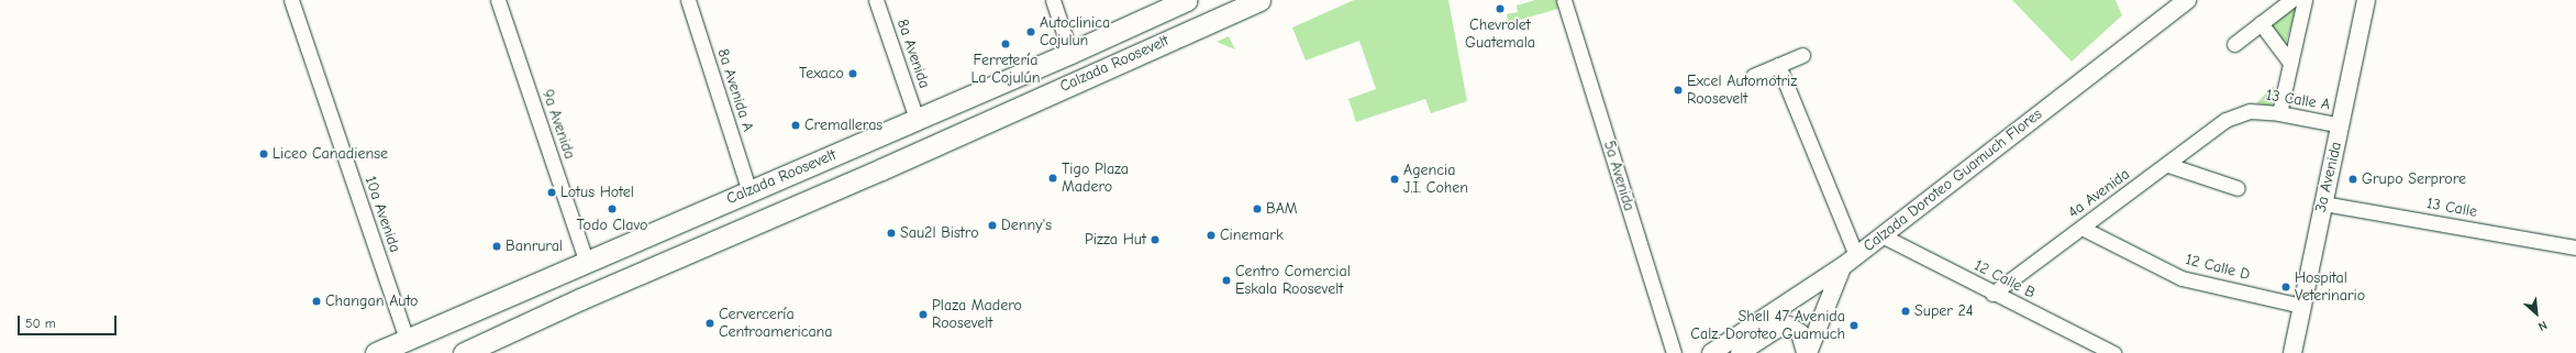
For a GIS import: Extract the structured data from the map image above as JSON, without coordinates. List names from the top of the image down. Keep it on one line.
{"streets":{"highway":["Calzada Roosevelt"],"main road":["3a Avenida","Calzada Doroteo Guamuch Flores"],"street":["8a Avenida","8a Avenida A","13 Calle A","9a Avenida","5a Avenida","4a Avenida","13 Calle","10a Avenida","12 Calle D","12 Calle B"]},"crossings":[["8a Avenida","Calzada Roosevelt"],["Calzada Roosevelt","8a Avenida A"],["Calzada Roosevelt","9a Avenida"],["Calzada Roosevelt","10a Avenida"],["13 Calle A","3a Avenida"],["13 Calle A","4a Avenida"],["3a Avenida","13 Calle"],["3a Avenida","12 Calle D"],["Calzada Doroteo Guamuch Flores","12 Calle B"],["4a Avenida","12 Calle D"],["4a Avenida","12 Calle B"]],"places":["Chevrolet Guatemala","Autoclinica Cojulun","Ferretería La Cojulún","Texaco","Excel Automotriz Roosevelt","Cremalleras","Liceo Canadiense","Tigo Plaza Madero","Agencia J.I. Cohen","Grupo Serprore","Lotus Hotel","Todo Clavo","BAM","Denny's","Sau2l Bistro","Cinemark","Pizza Hut","Banrural","Centro Comercial Eskala Roosevelt","Hospital Veterinario","Changan Auto","Super 24","Plaza Madero Roosevelt","Cervercería Centroamericana","Shell 47 Avenida Calz. Doroteo Guamuch"],"scale_bar":"50 m","north":"bottom right"}
